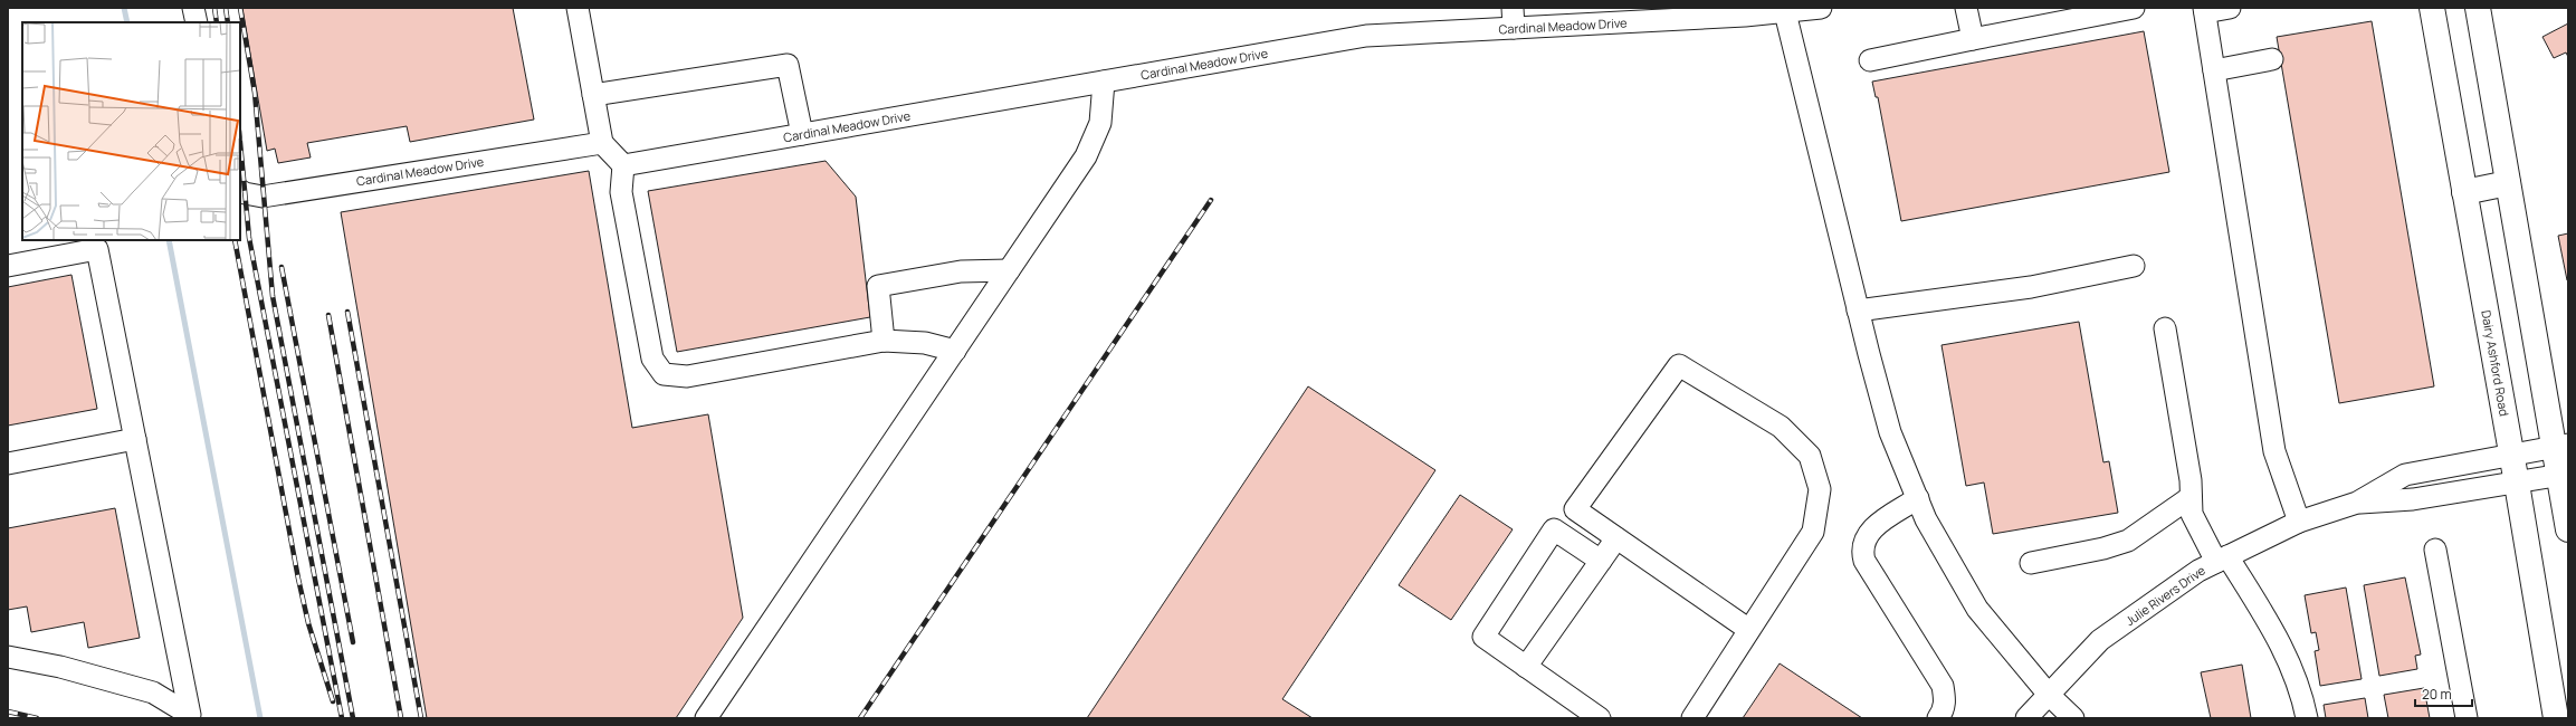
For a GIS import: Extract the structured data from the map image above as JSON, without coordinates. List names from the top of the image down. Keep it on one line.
{"streets":{"main road":["Dairy Ashford Road"],"street":["Cardinal Meadow Drive","Julie Rivers Drive"]},"crossings":[["Dairy Ashford Road","Julie Rivers Drive"]],"scale_bar":"20 m"}
